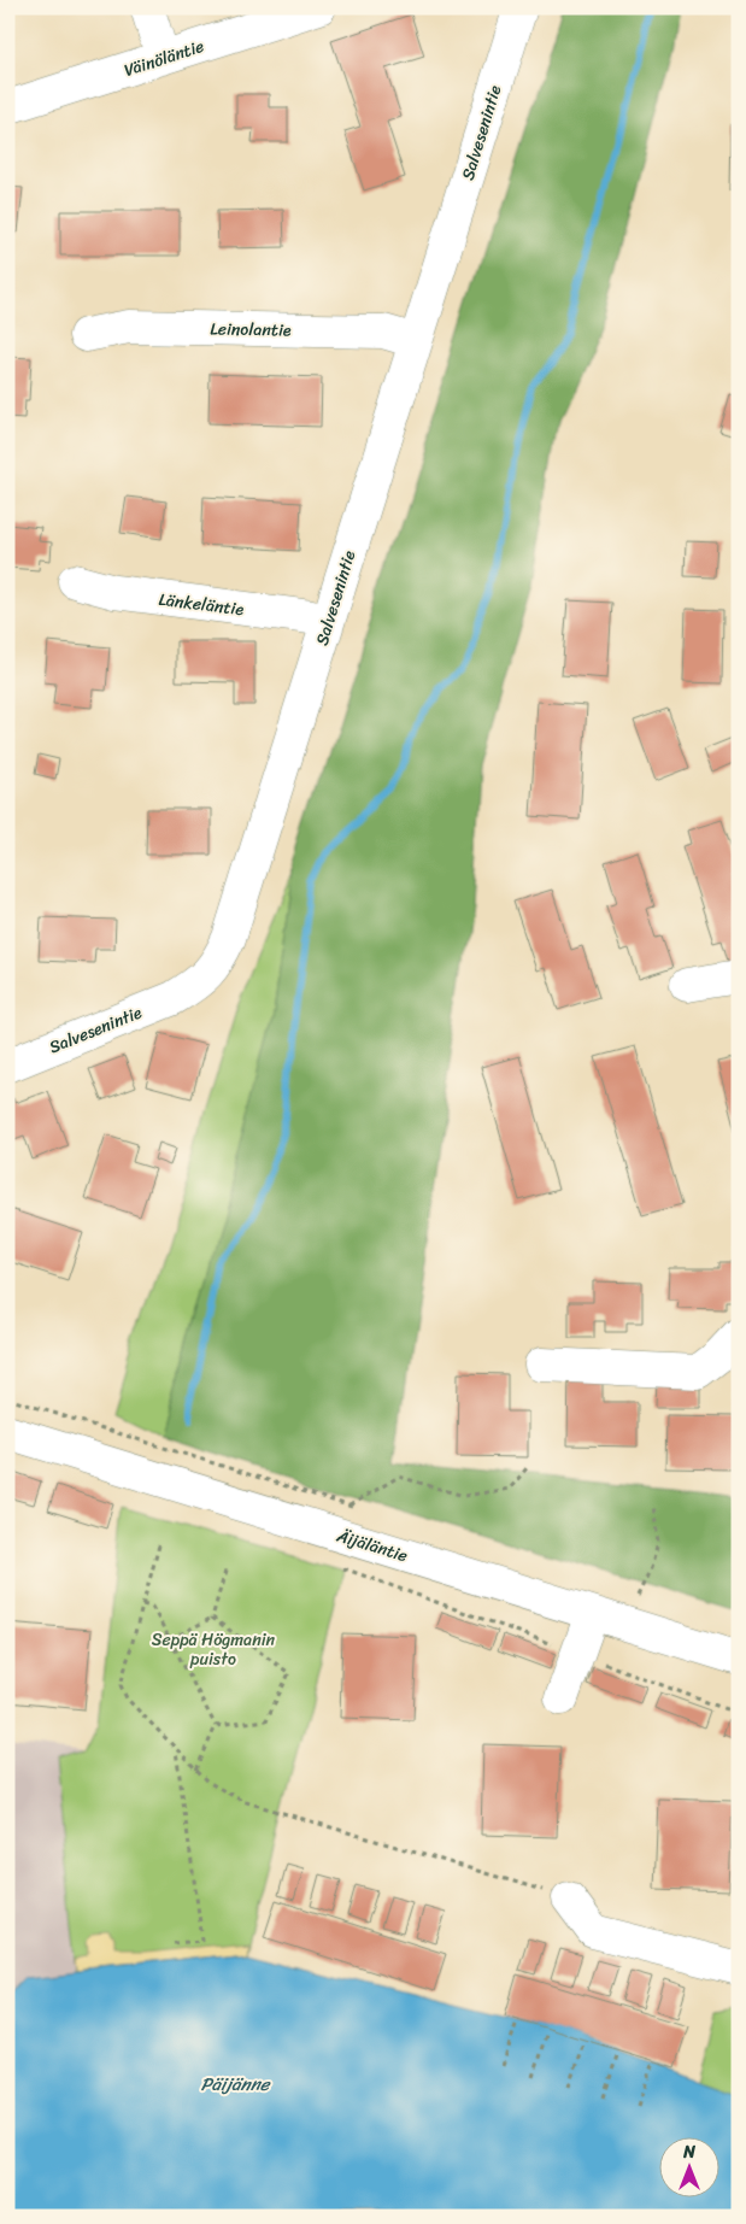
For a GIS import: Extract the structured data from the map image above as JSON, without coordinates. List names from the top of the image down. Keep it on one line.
{"streets":{"street":["Väinöläntie","Salvesenintie","Leinolantie","Länkeläntie","Äijäläntie"]},"crossings":[["Salvesenintie","Leinolantie"],["Salvesenintie","Länkeläntie"]],"water":["Päijänne"],"parks":["Seppä Högmanin puisto"],"north":"top"}
